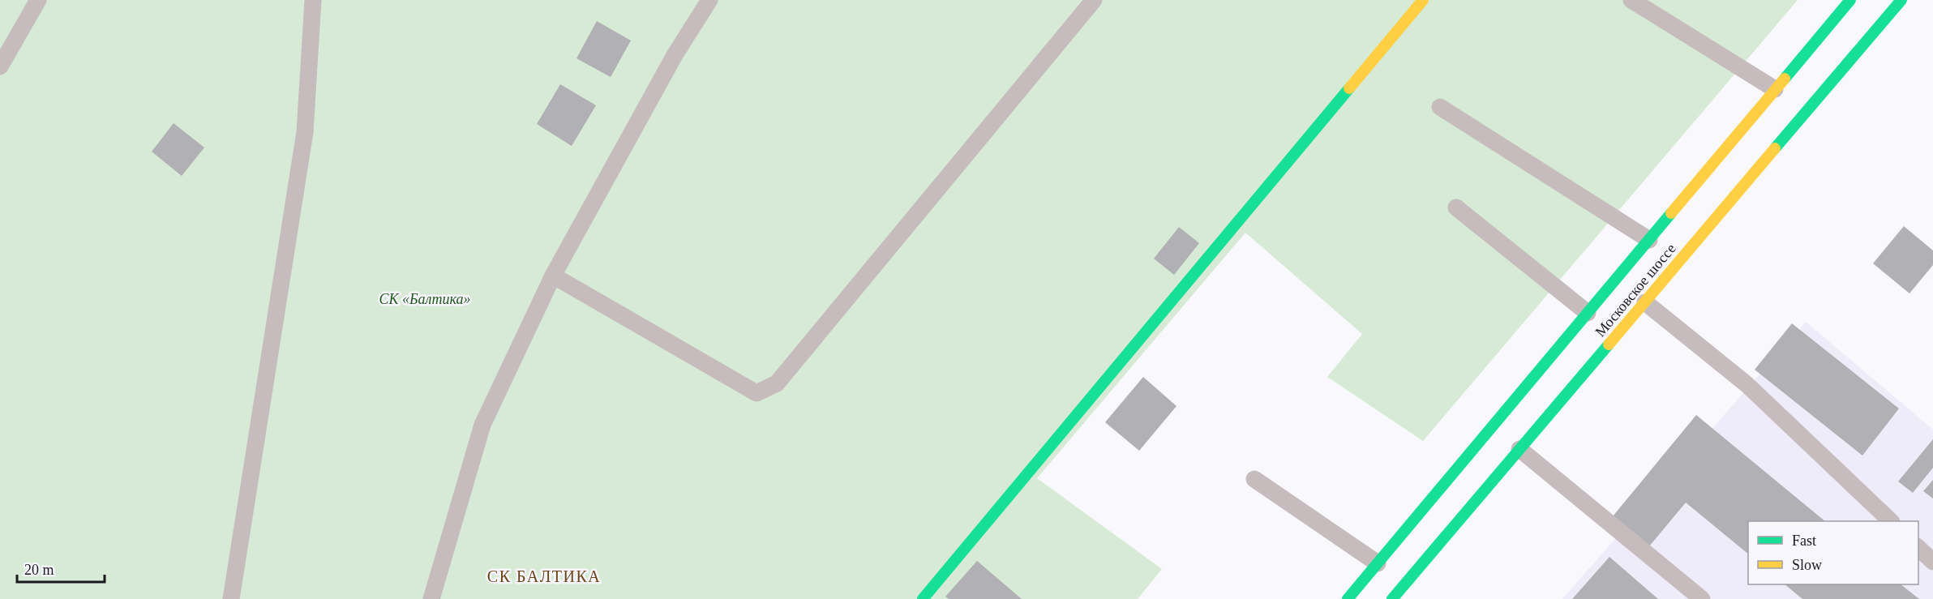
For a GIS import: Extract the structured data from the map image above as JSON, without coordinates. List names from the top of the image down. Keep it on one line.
{"streets":{"main road":["Московское шоссе"]},"districts":["СК БАЛТИКА"],"parks":["СК «Балтика»"],"legend":["Fast","Slow"],"scale_bar":"20 m"}
